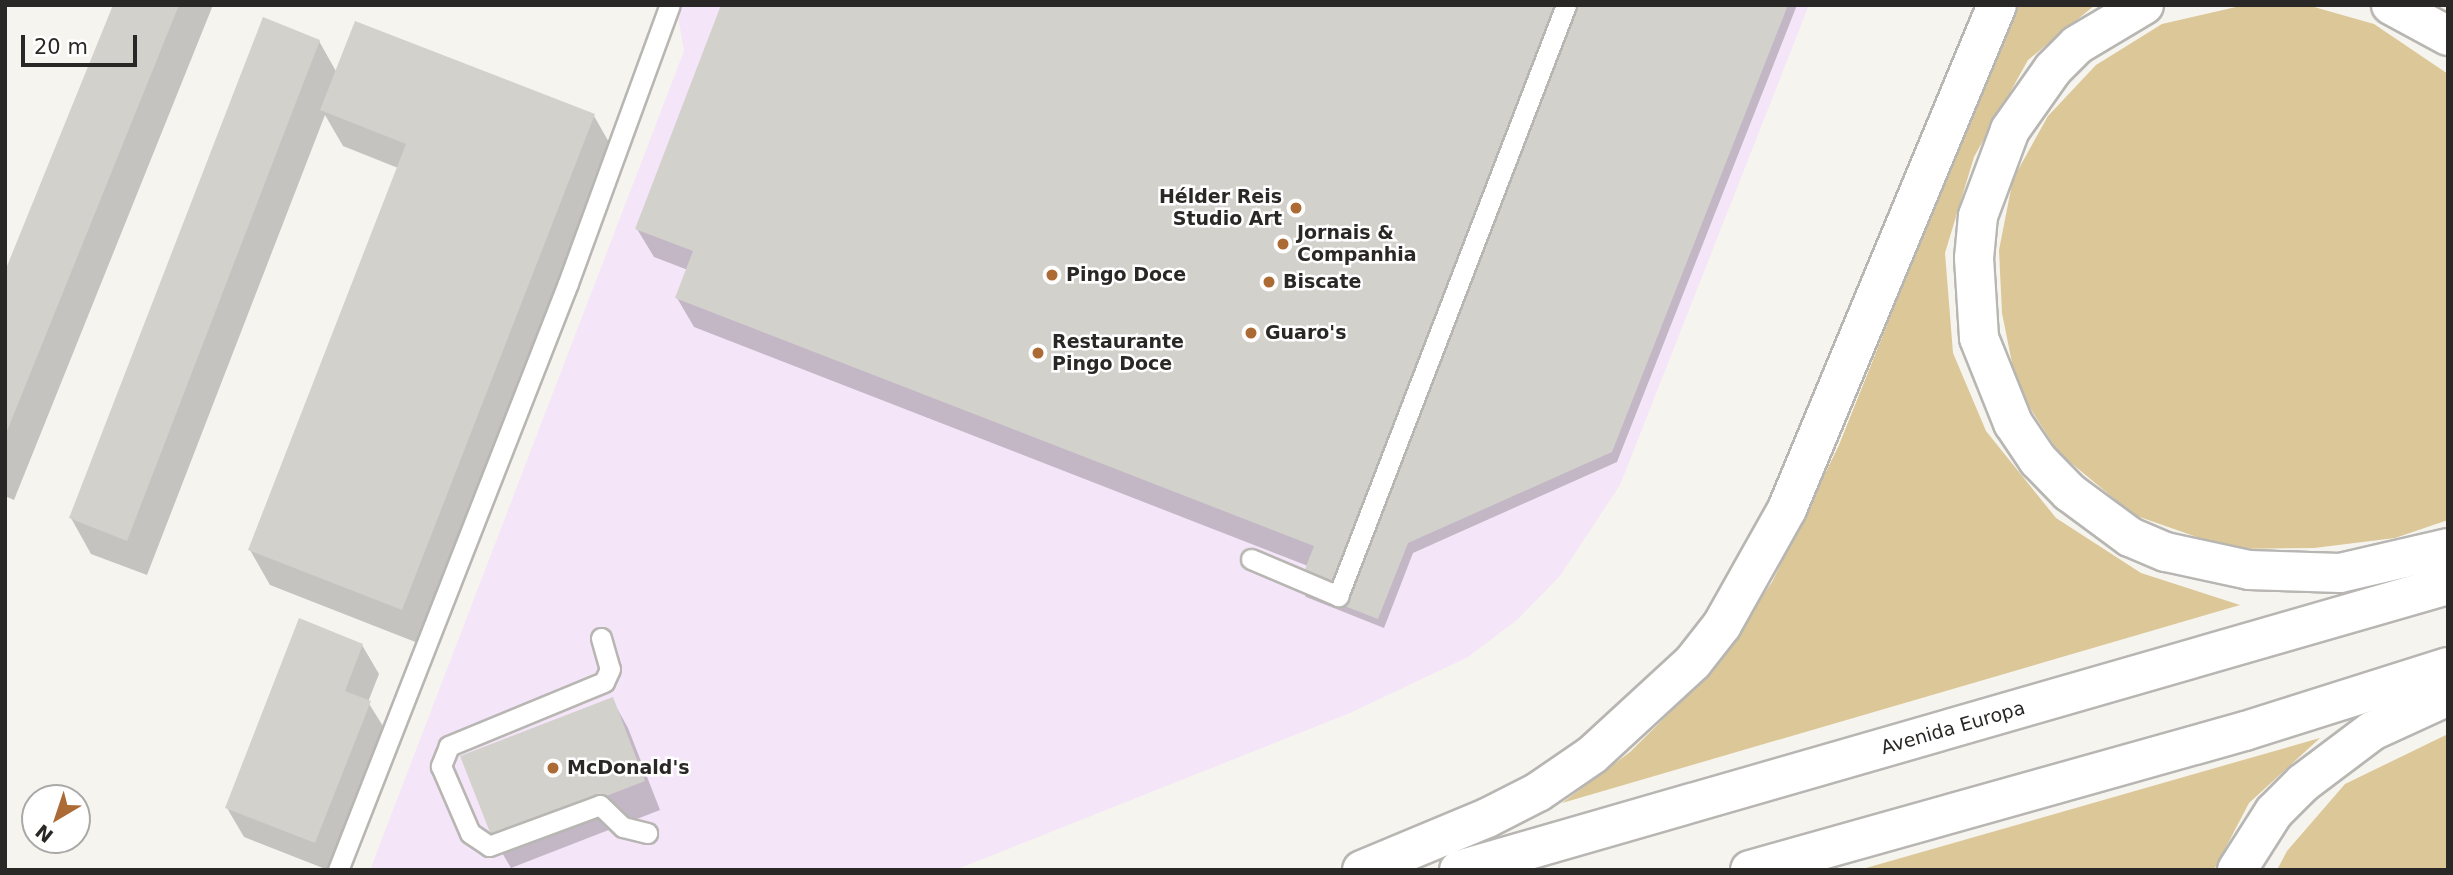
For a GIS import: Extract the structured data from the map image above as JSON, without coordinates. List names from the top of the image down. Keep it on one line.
{"streets":{"main road":["Avenida Europa"]},"places":["Hélder Reis Studio Art","Jornais & Companhia","Pingo Doce","Biscate","Guaro's","Restaurante Pingo Doce","McDonald's"],"scale_bar":"20 m","north":"bottom left"}
